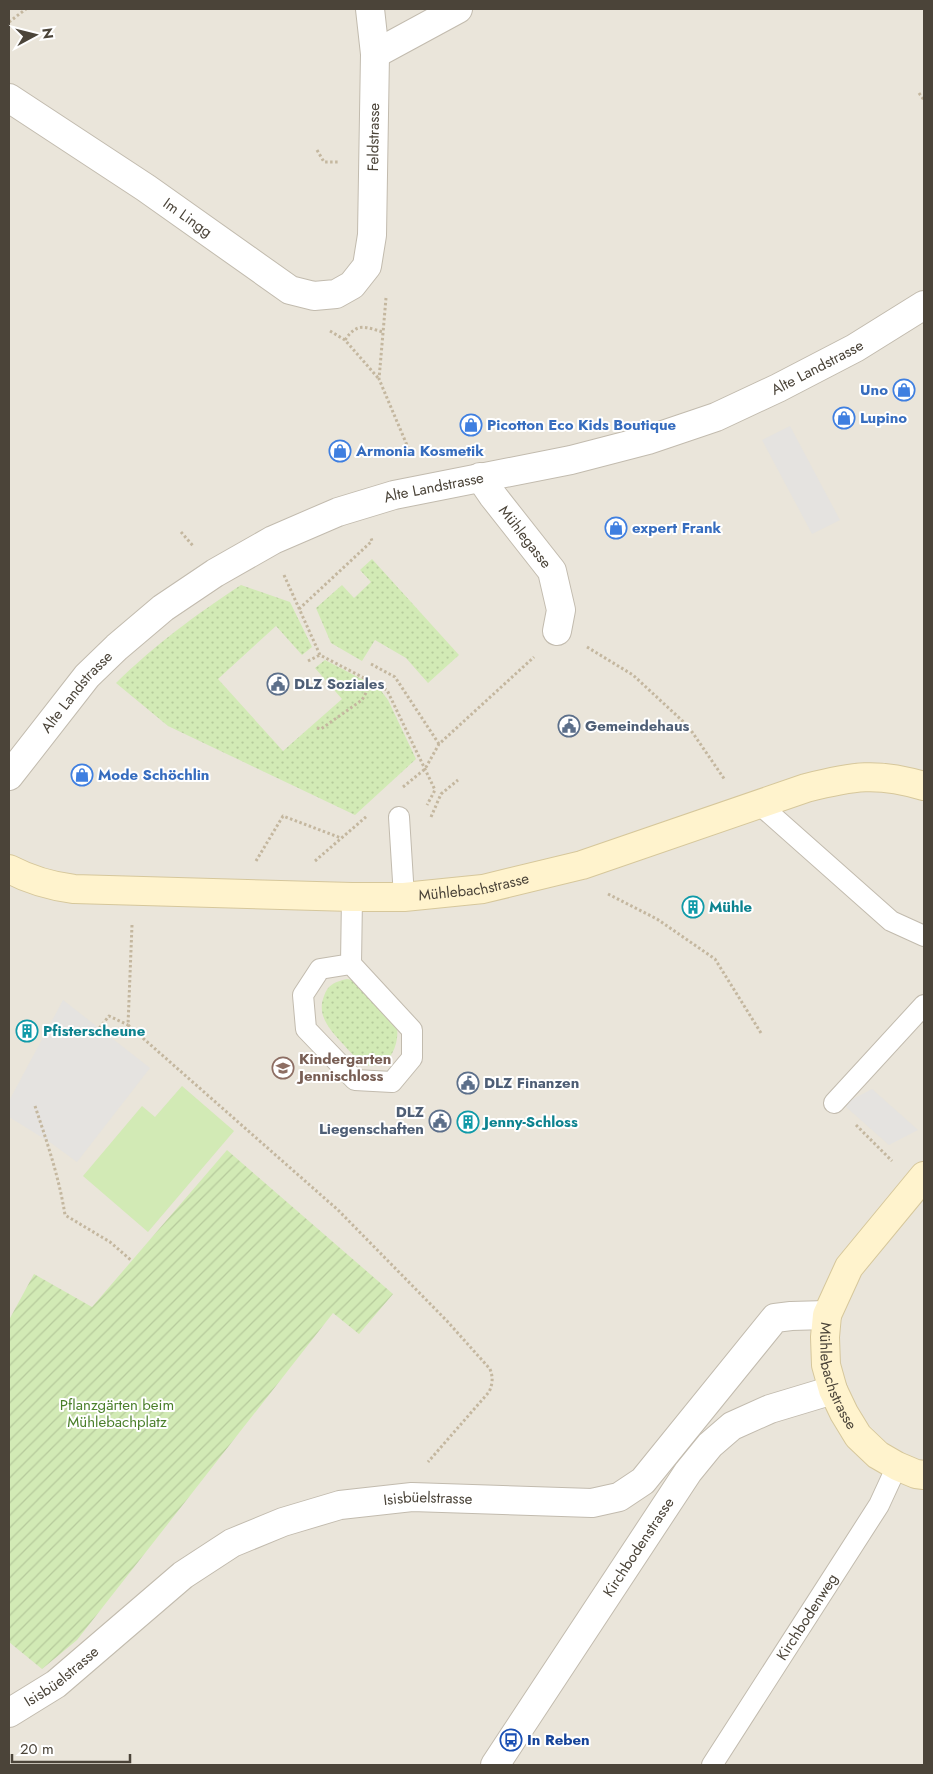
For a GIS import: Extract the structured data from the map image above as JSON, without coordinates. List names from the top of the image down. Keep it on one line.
{"streets":{"main road":["Mühlebachstrasse"],"street":["Feldstrasse","Im Lingg","Alte Landstrasse","Mühlegasse","Isisbüelstrasse","Kirchbodenstrasse"],"lane":["Kirchbodenweg"]},"crossings":[["Feldstrasse","Im Lingg"],["Alte Landstrasse","Mühlegasse"],["Mühlebachstrasse","Isisbüelstrasse"],["Mühlebachstrasse","Kirchbodenstrasse"],["Mühlebachstrasse","Kirchbodenweg"]],"parks":["Pflanzgärten beim Mühlebachplatz"],"places":{"shop":["Uno","Lupino","Picotton Eco Kids Boutique","Armonia Kosmetik","expert Frank","Mode Schöchlin"],"public building":["DLZ Soziales","Gemeindehaus","DLZ Finanzen","DLZ Liegenschaften"],"building":["Mühle","Pfisterscheune","Jenny-Schloss"],"school or university":["Kindergarten Jennischloss"],"bus stop":["In Reben"]},"scale_bar":"20 m","north":"right"}
